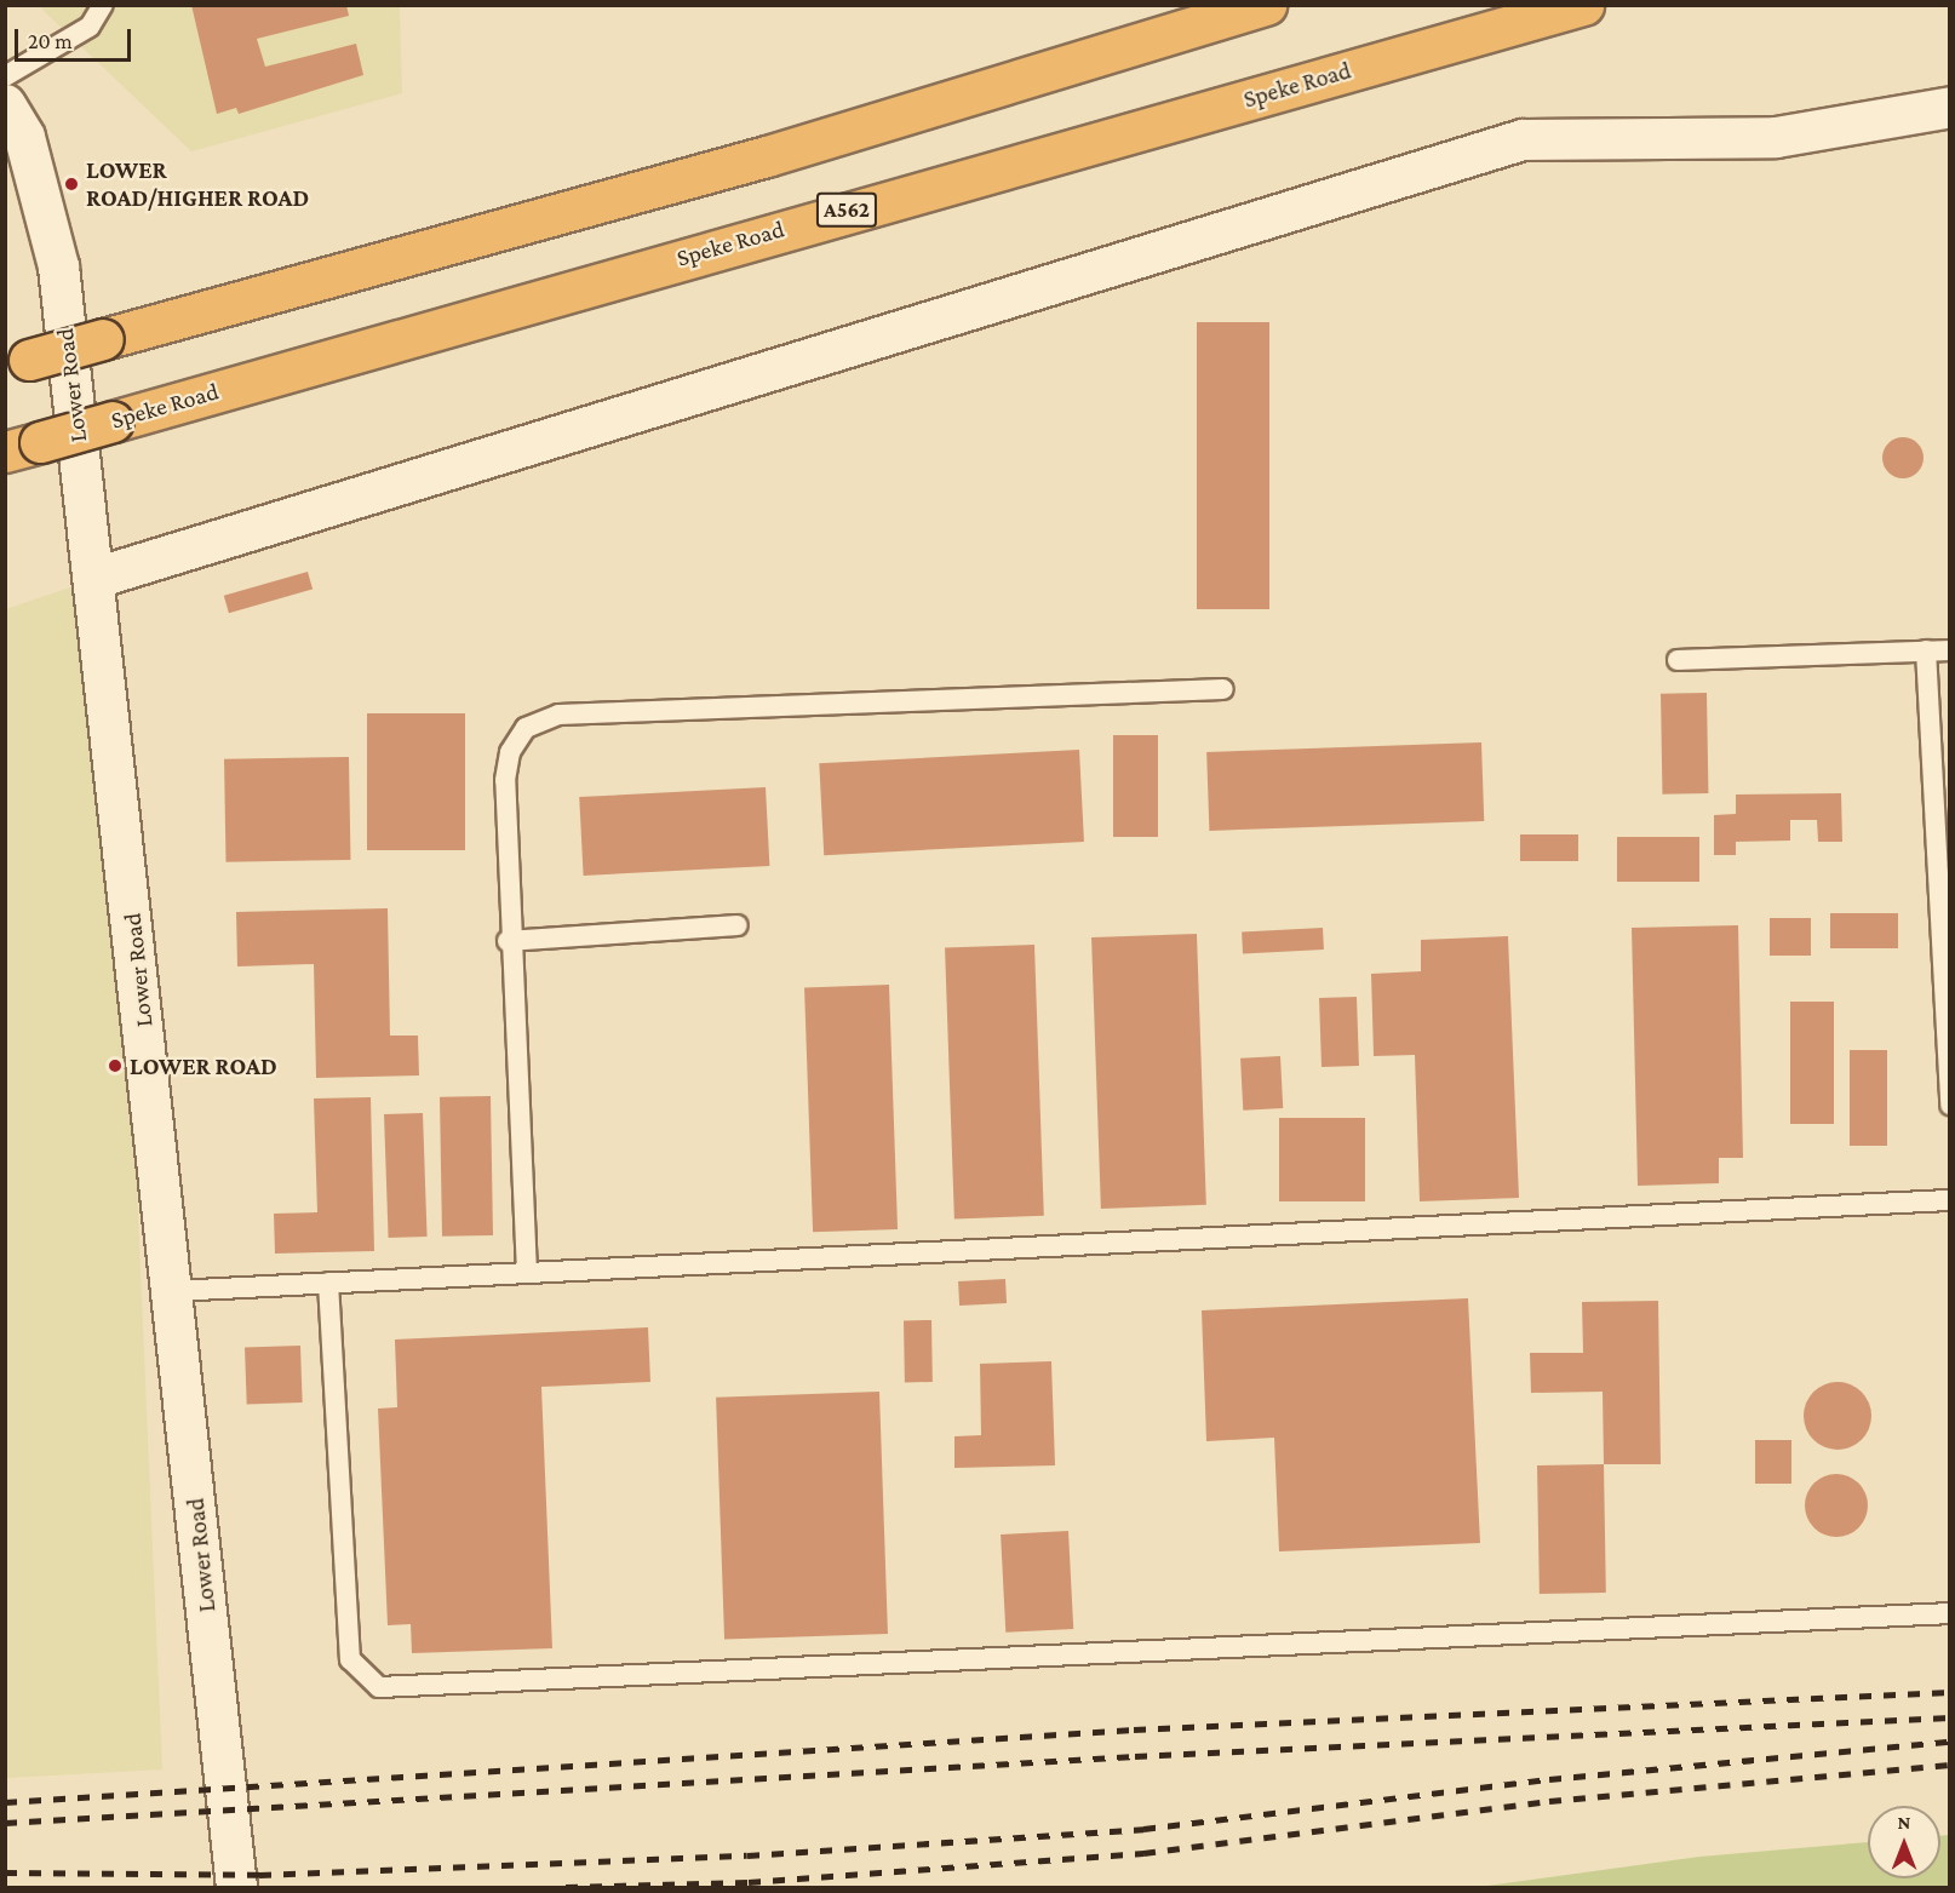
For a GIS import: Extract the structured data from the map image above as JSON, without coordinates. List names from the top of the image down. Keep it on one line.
{"streets":{"highway":["Speke Road","A562"],"street":["Lower Road"]},"places":["LOWER ROAD/HIGHER ROAD","LOWER ROAD"],"scale_bar":"20 m","north":"top"}
